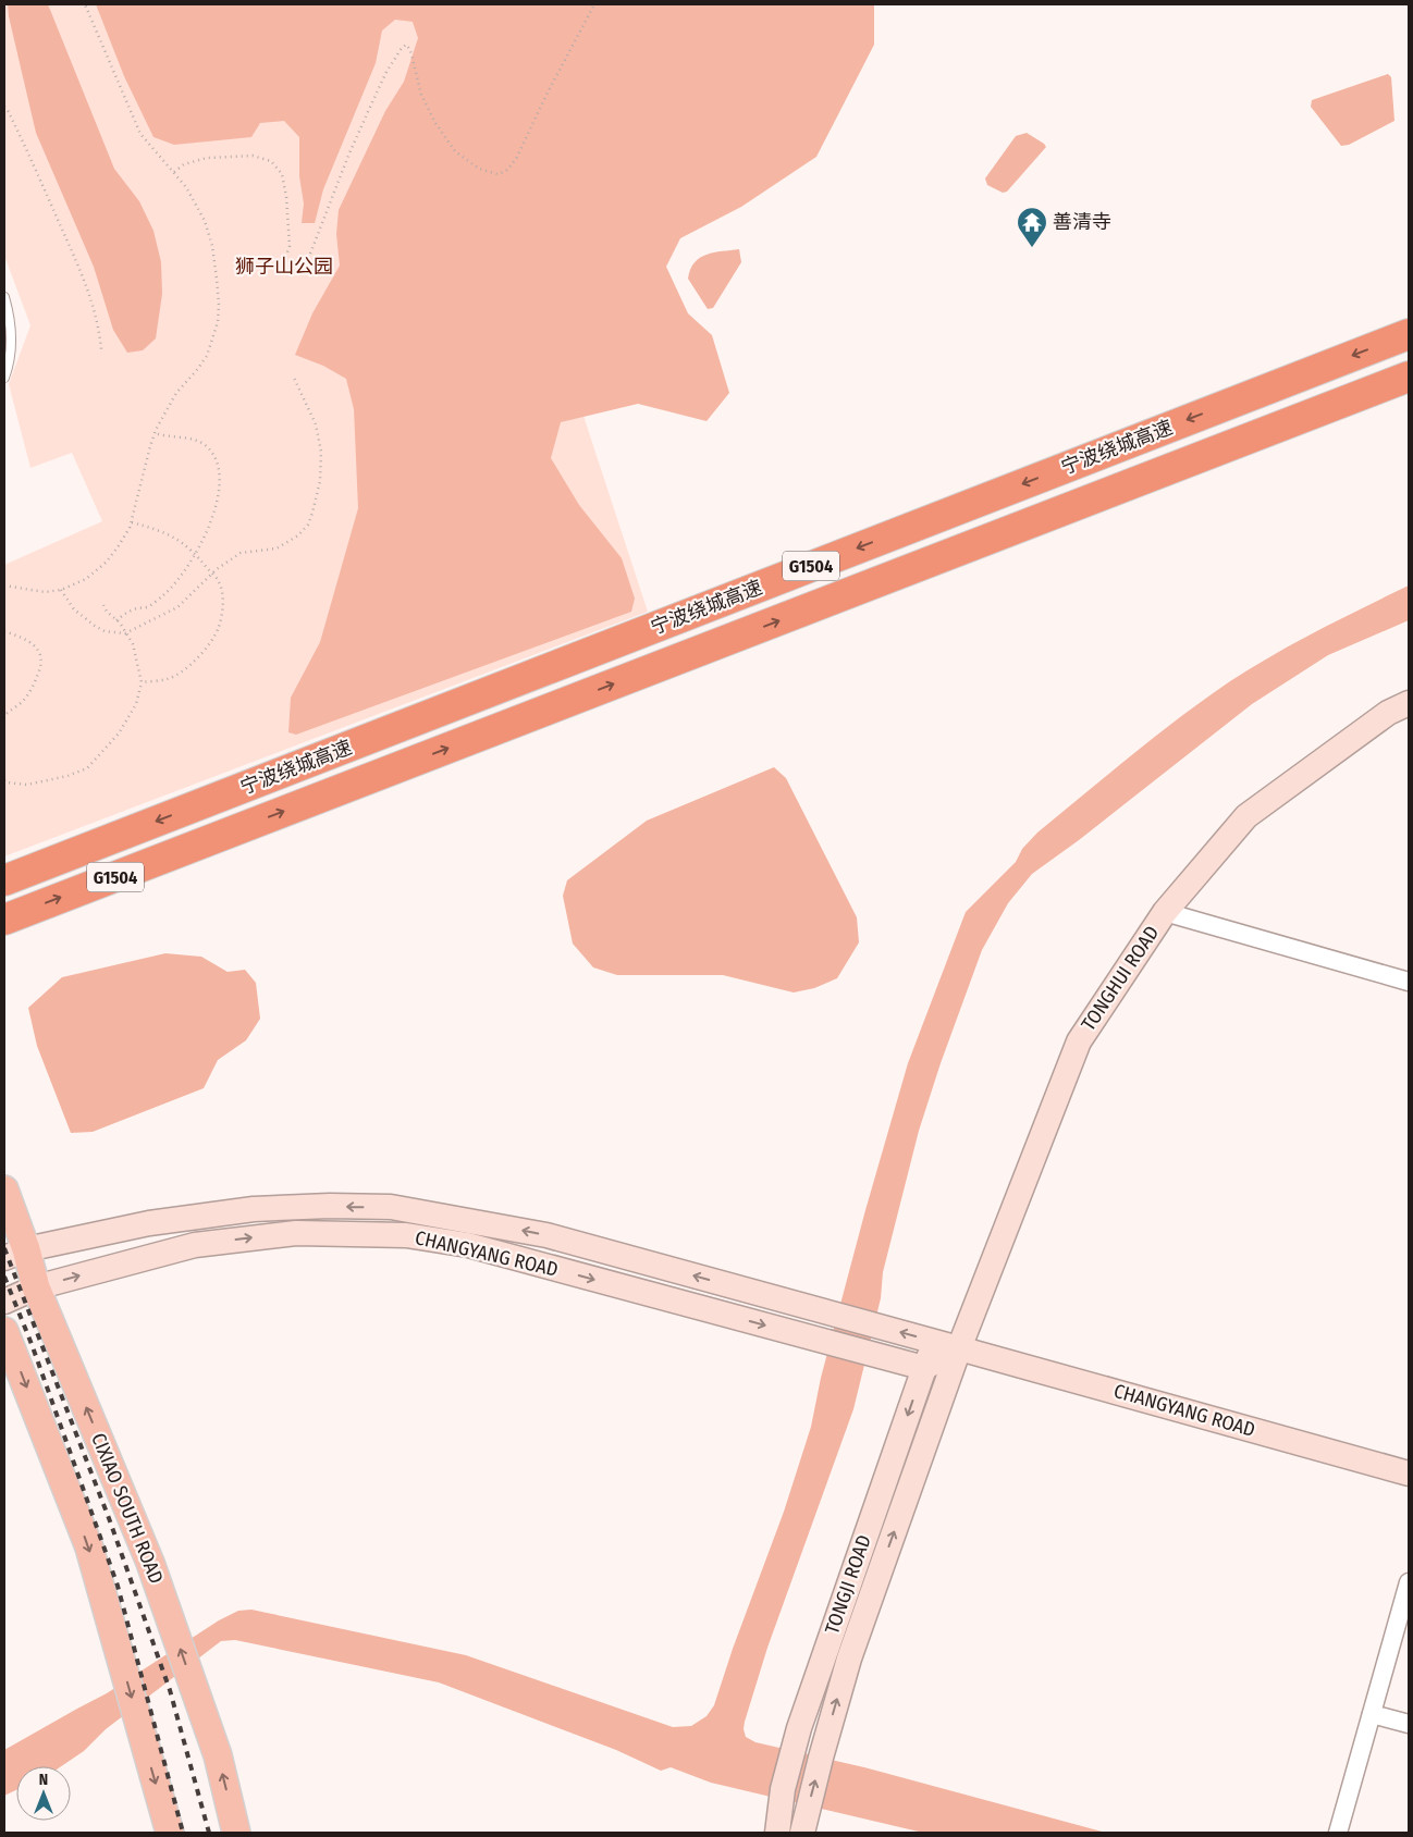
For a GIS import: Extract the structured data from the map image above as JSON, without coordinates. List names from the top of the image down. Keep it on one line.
{"streets":{"highway":["宁波绕城高速","G1504"],"main road":["TONGHUI ROAD","CHANGYANG ROAD","CIXIAO SOUTH ROAD","TONGJI ROAD"]},"crossings":[["TONGHUI ROAD","CHANGYANG ROAD"],["TONGHUI ROAD","TONGJI ROAD"],["CHANGYANG ROAD","CIXIAO SOUTH ROAD"],["CHANGYANG ROAD","TONGJI ROAD"]],"parks":["狮子山公园"],"places":{"temple":["善清寺"]},"north":"top"}
